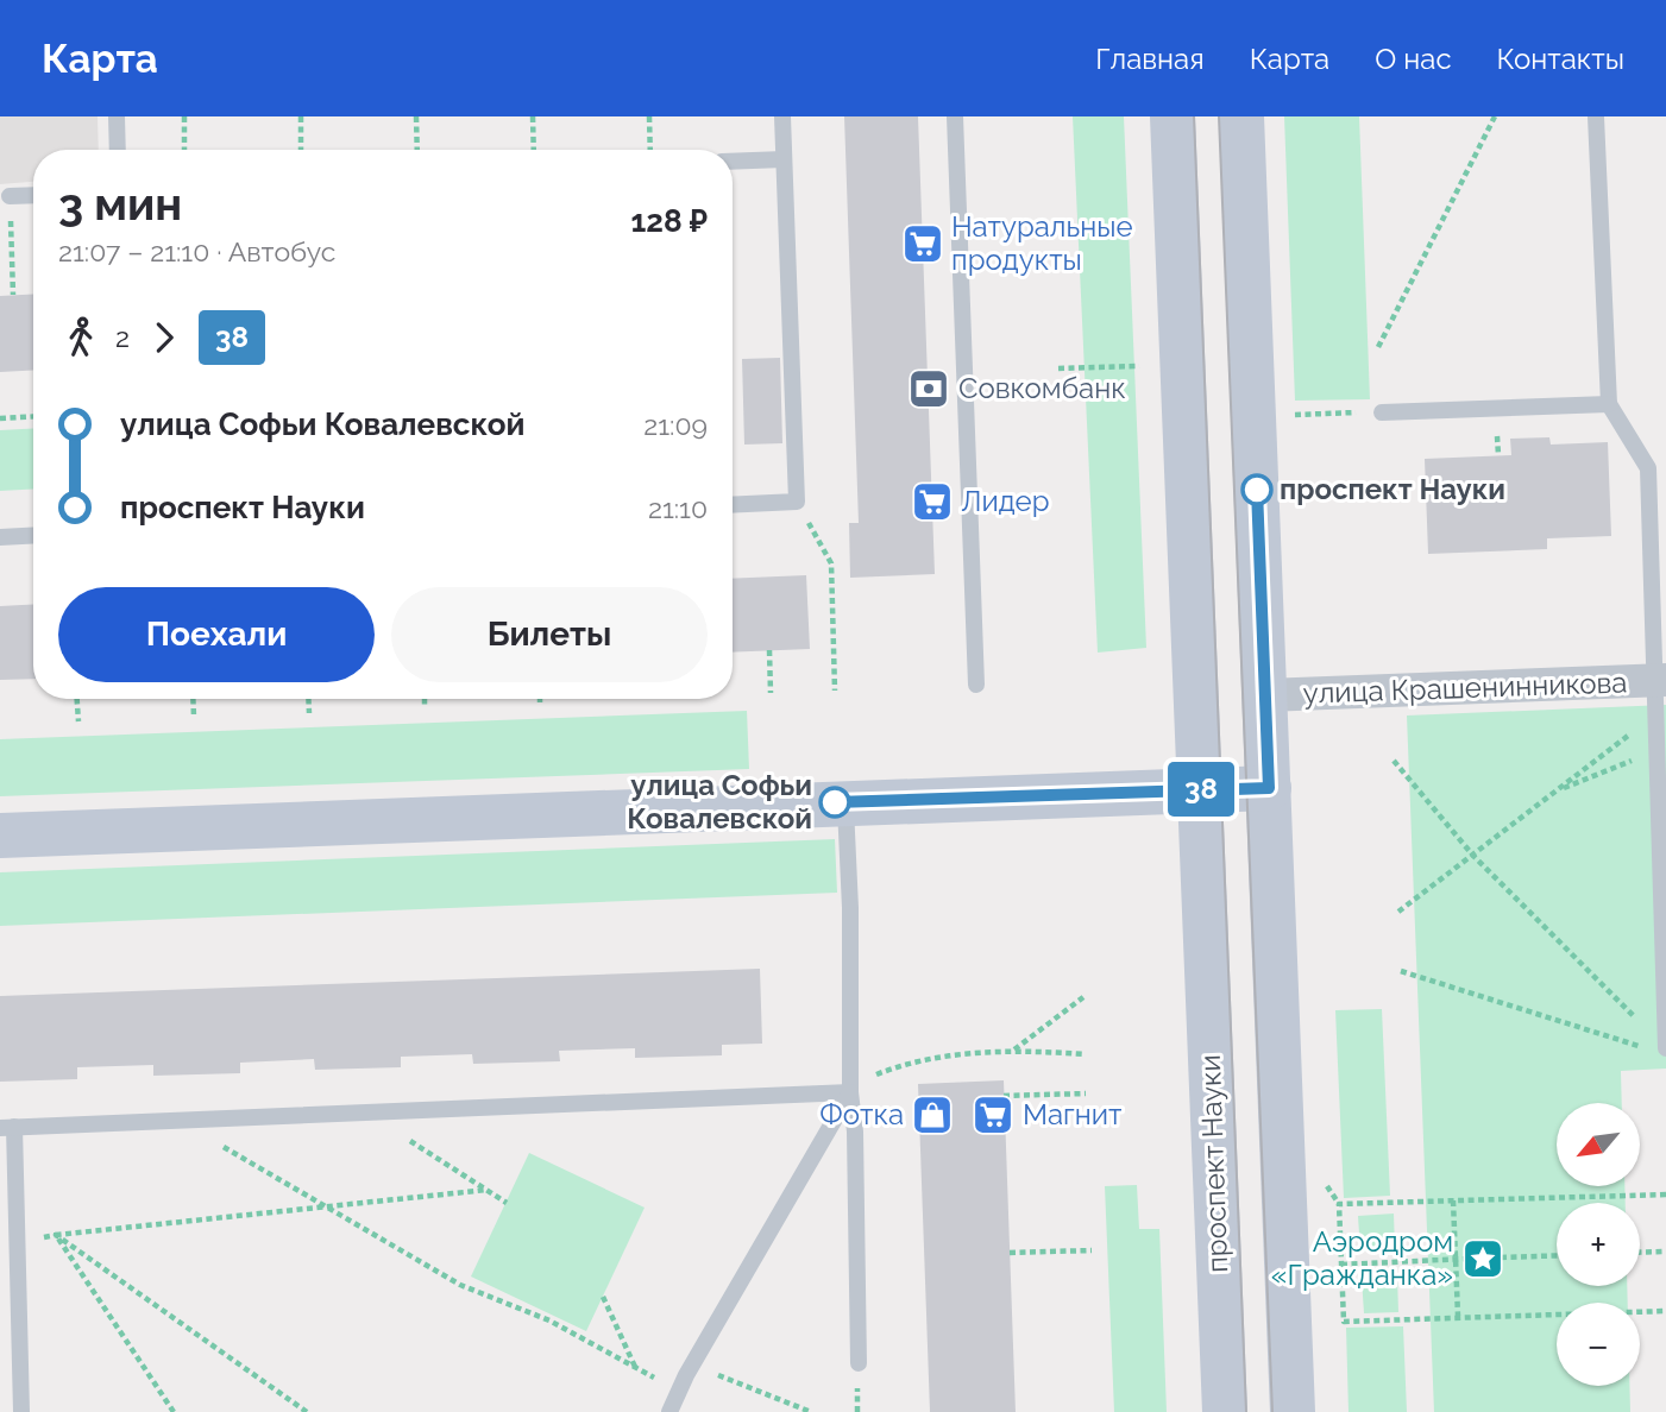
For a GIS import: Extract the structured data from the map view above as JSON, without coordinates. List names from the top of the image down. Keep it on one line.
{"streets":{"main road":["проспект Науки"],"street":["улица Крашенинникова"]},"places":{"supermarket":["Натуральные продукты","Лидер","Магнит"],"bank":["Совкомбанк"],"other":["проспект Науки","улица Софьи Ковалевской"],"shop":["Фотка"],"place":["Аэродром «Гражданка»"]},"lines":["bus line 38"],"north":"bottom left","page":{"header":"Карта","nav":["Главная","Карта","О нас","Контакты"],"on_map":"38","heading":["3 мин","21:07 – 21:10 · Автобус","128 ₽"],"legs":["2","38"],"list":[{"name":"улица Софьи Ковалевской","value":"21:09"},{"name":"проспект Науки","value":"21:10"}],"buttons":["Поехали","Билеты"],"map_buttons":["+","−"]}}
